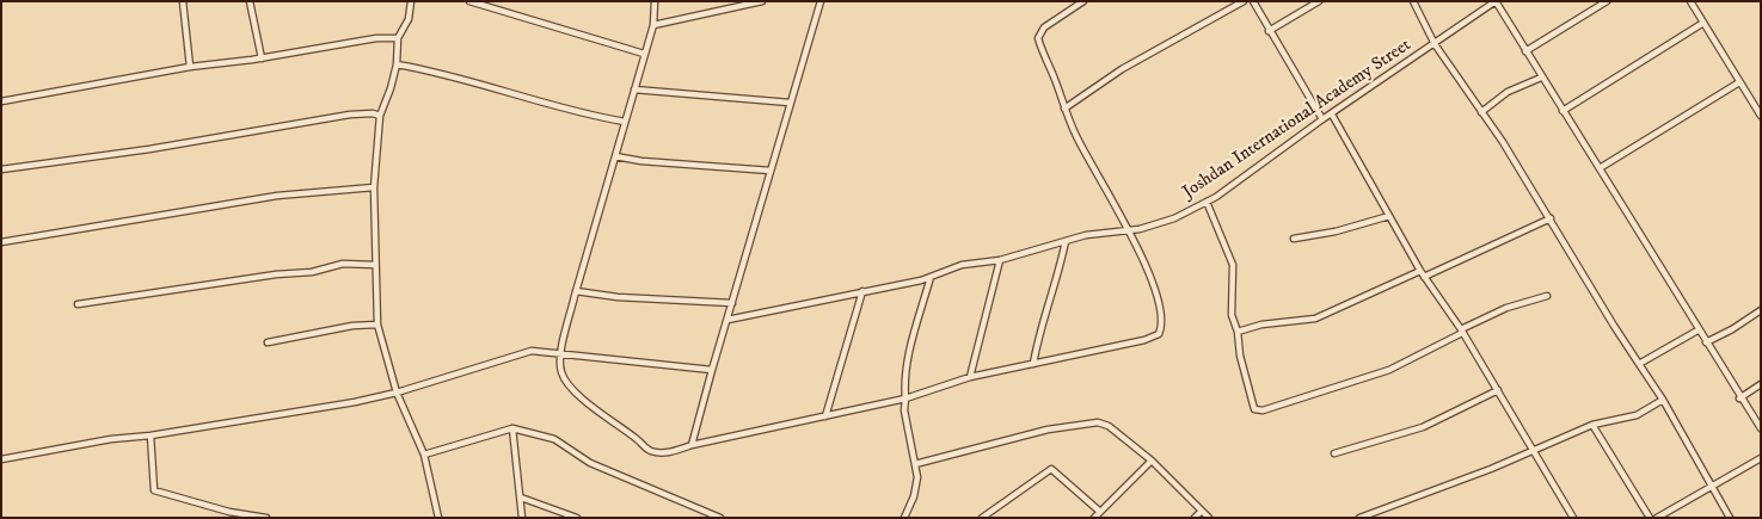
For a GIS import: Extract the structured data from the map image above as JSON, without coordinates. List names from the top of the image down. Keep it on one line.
{"streets":{"street":["Joshdan International Academy Street"]}}
